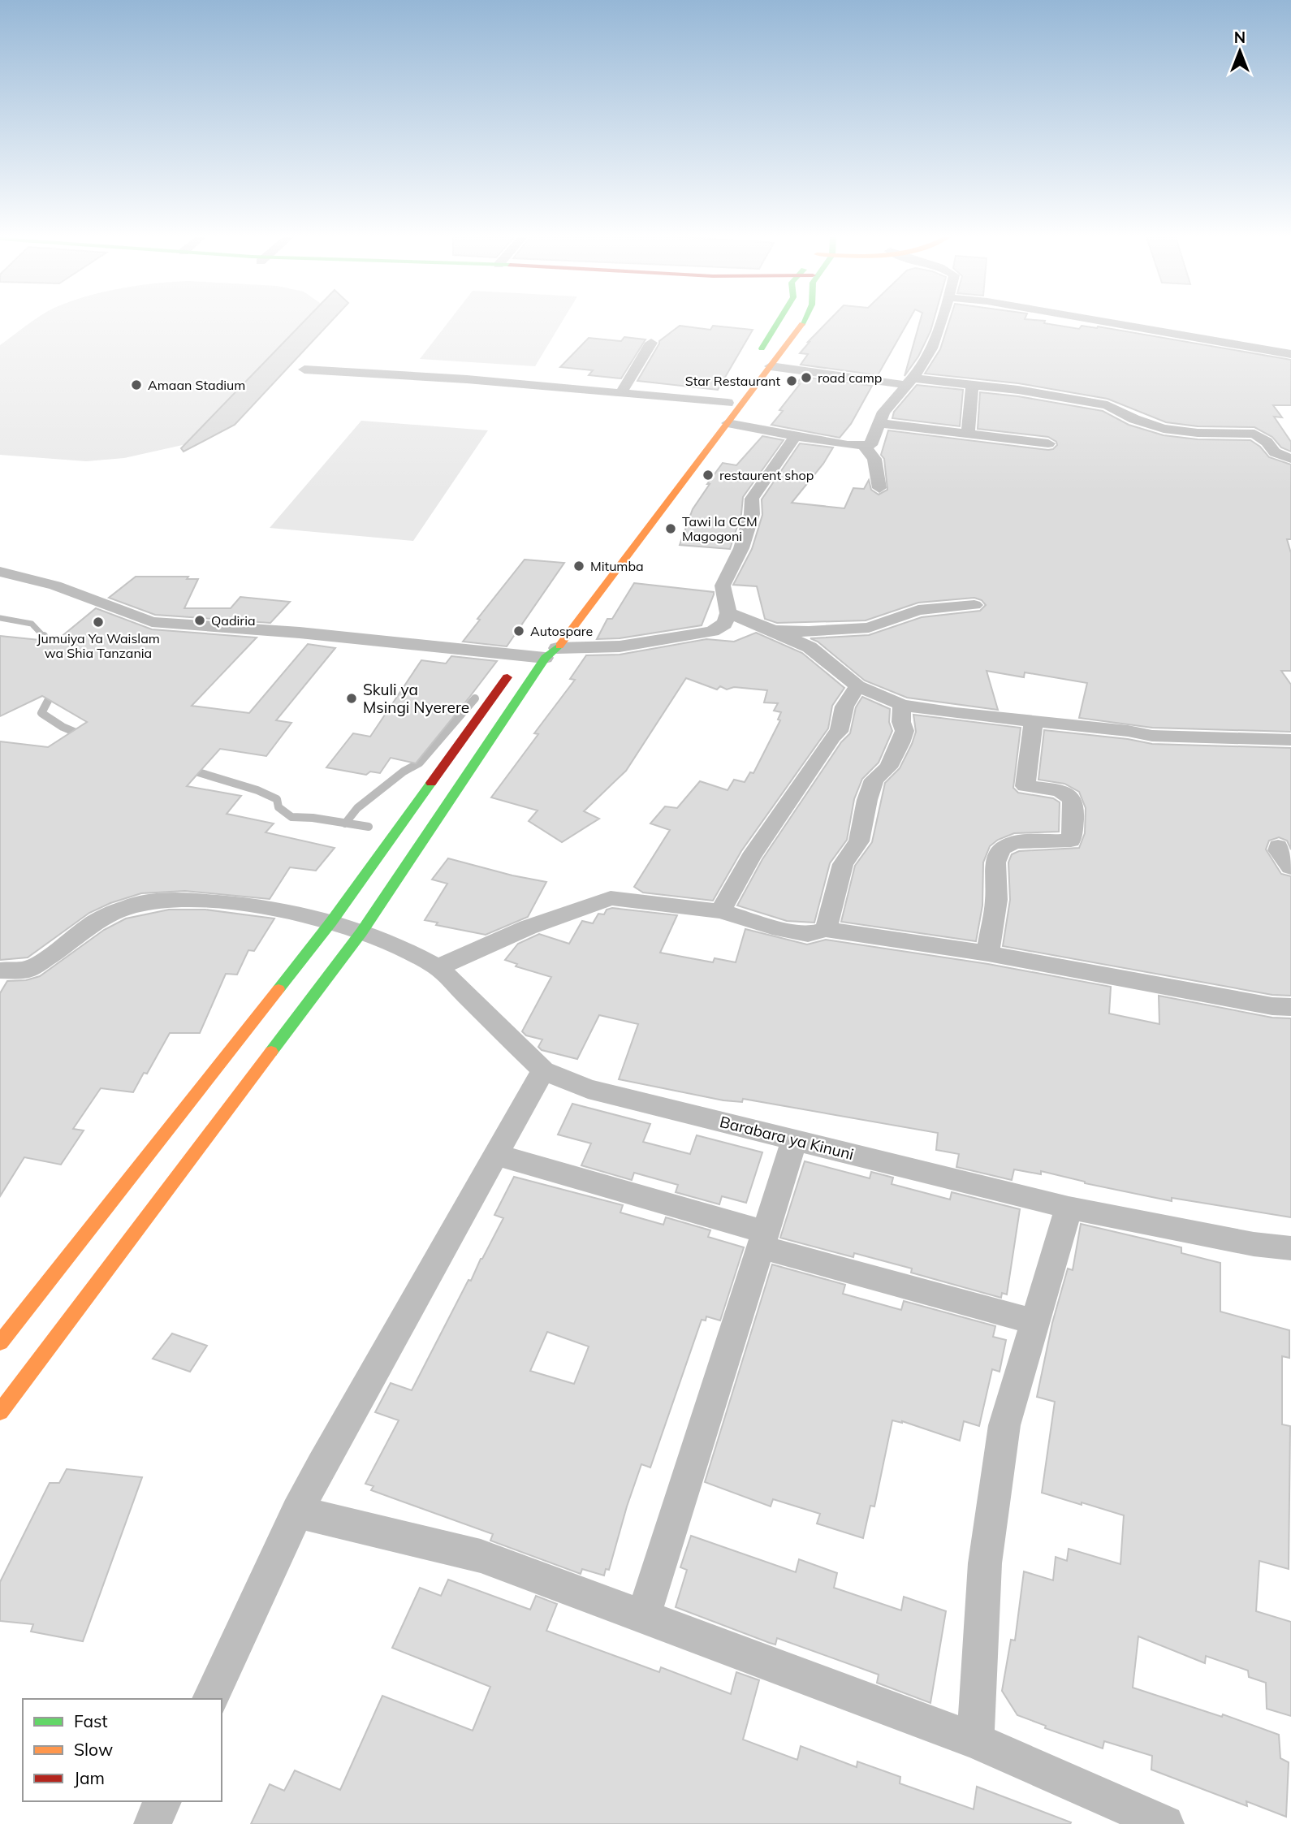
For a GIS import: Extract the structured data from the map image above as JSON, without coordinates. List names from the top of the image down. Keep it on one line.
{"streets":{"street":["Barabara ya Kinuni"]},"places":["road camp","Star Restaurant","Amaan Stadium","restaurent shop","Tawi la CCM Magogoni","Mitumba","Qadiria","Jumuiya Ya Waislam wa Shia Tanzania","Autospare","Skuli ya Msingi Nyerere"],"legend":["Fast","Slow","Jam"],"north":"top"}
